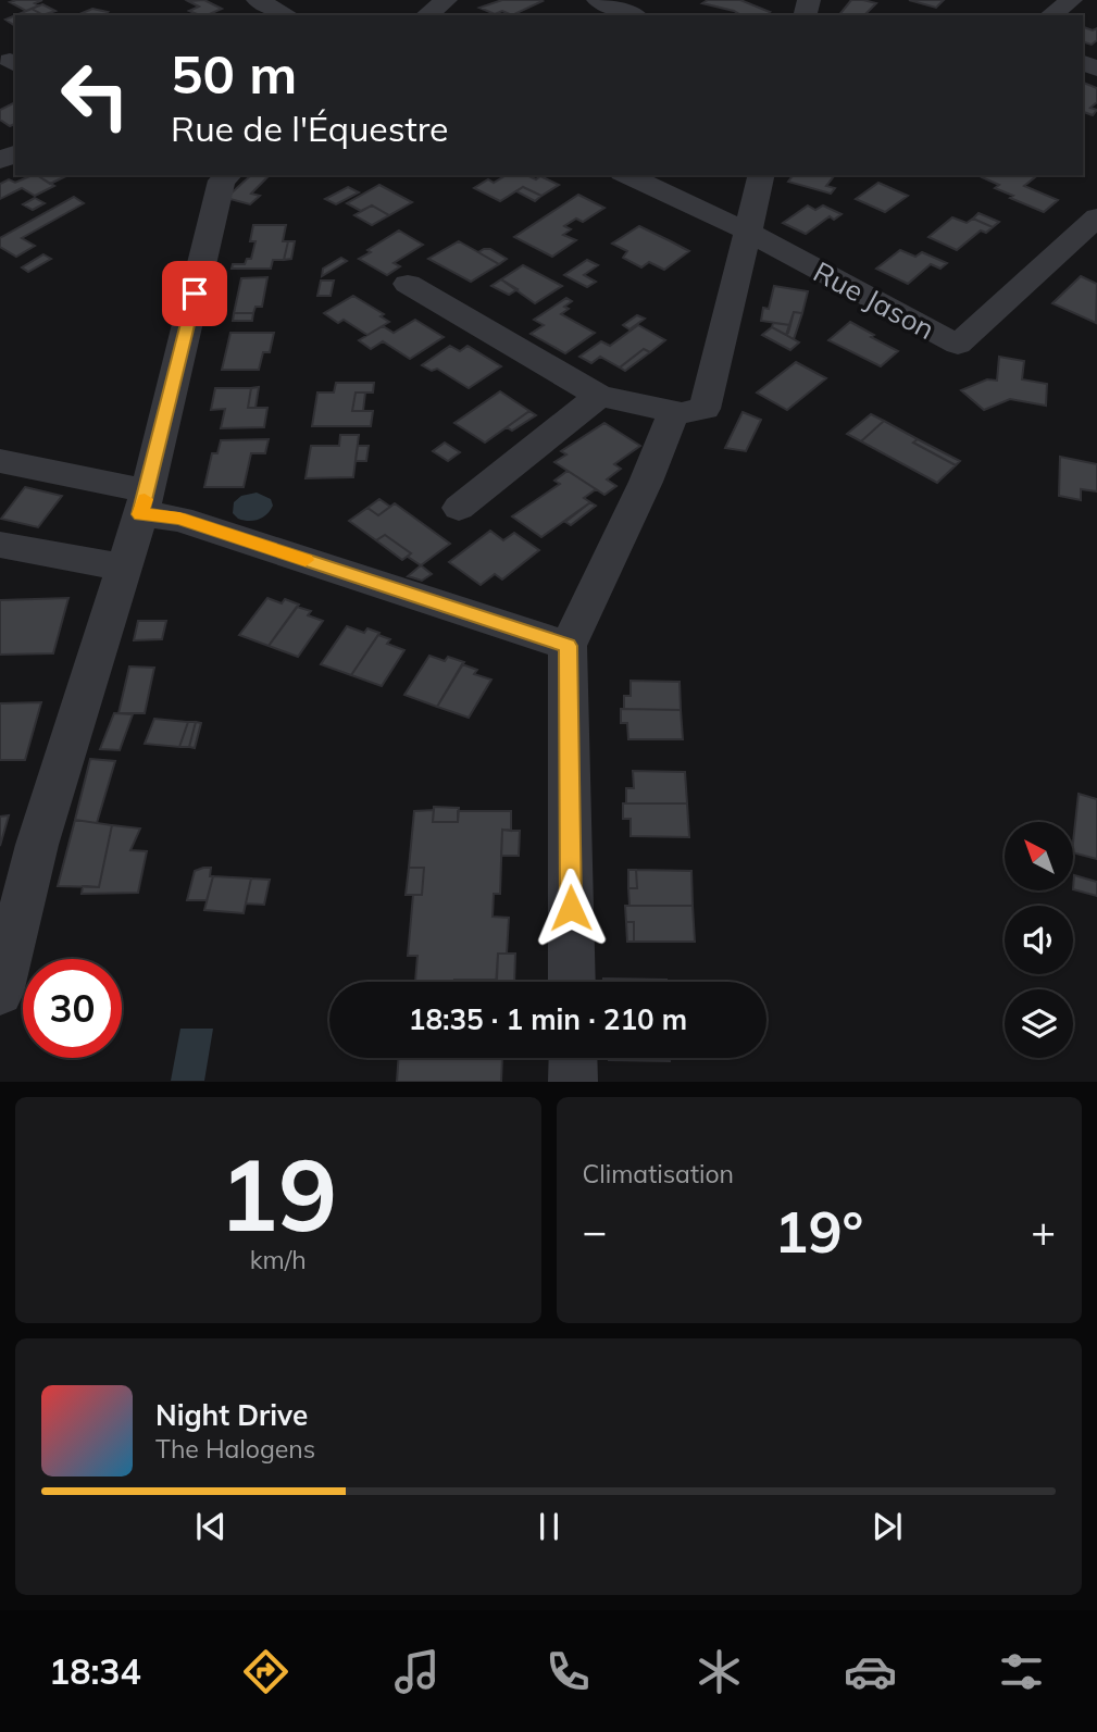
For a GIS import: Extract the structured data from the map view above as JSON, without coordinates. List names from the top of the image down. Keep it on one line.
{"streets":{"street":["Rue Jason"]},"north":"top left","page":{"turn":["50 m","Rue de l'Équestre"],"limit":"30","trip":"18:35 · 1 min · 210 m","tile":[["19","km/h"],"Climatisation"],"heat":["−","19°","+"],"song":["Night Drive","The Halogens"],"tabs":"18:34"}}
